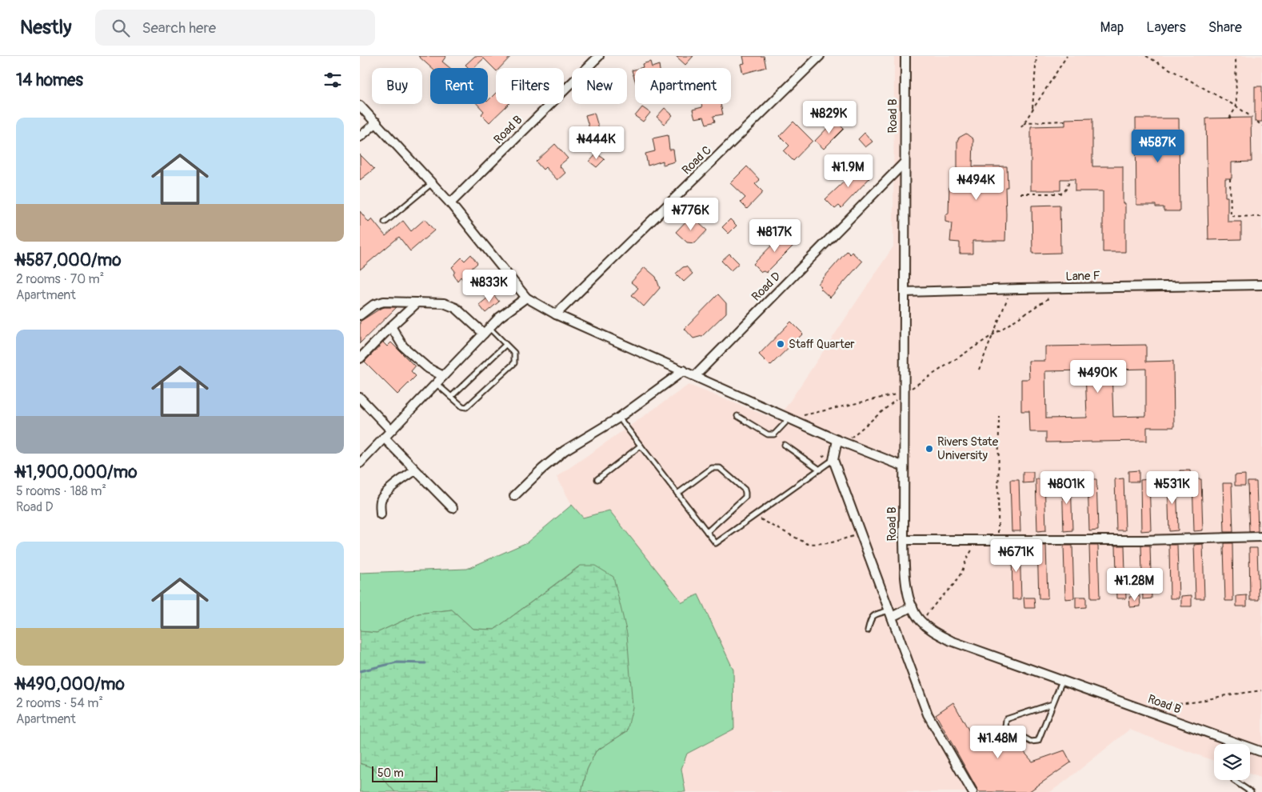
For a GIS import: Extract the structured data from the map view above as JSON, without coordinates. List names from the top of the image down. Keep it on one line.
{"streets":{"street":["Road B","Road C","Lane F","Road D"]},"crossings":[["Road B","Lane F"],["Road B","Road D"]],"places":["Staff Quarter","Rivers State University"],"scale_bar":"50 m","page":{"header":"Nestly","search":"Search here","nav":["Map","Layers","Share"],"heading":"14 homes","chip":["Buy","Rent","Filters","New","Apartment"],"price":["₦829K","₦444K","₦587K","₦1.9M","₦494K","₦776K","₦817K","₦833K","₦490K","₦801K","₦531K","₦671K","₦1.28M","₦1.48M"],"list":[{"name":"₦587,000/mo","note":"2 rooms · 70 m² · Apartment"},{"name":"₦1,900,000/mo","note":"5 rooms · 188 m² · Road D"},{"name":"₦490,000/mo","note":"2 rooms · 54 m² · Apartment"}],"scale":"50 m"}}
